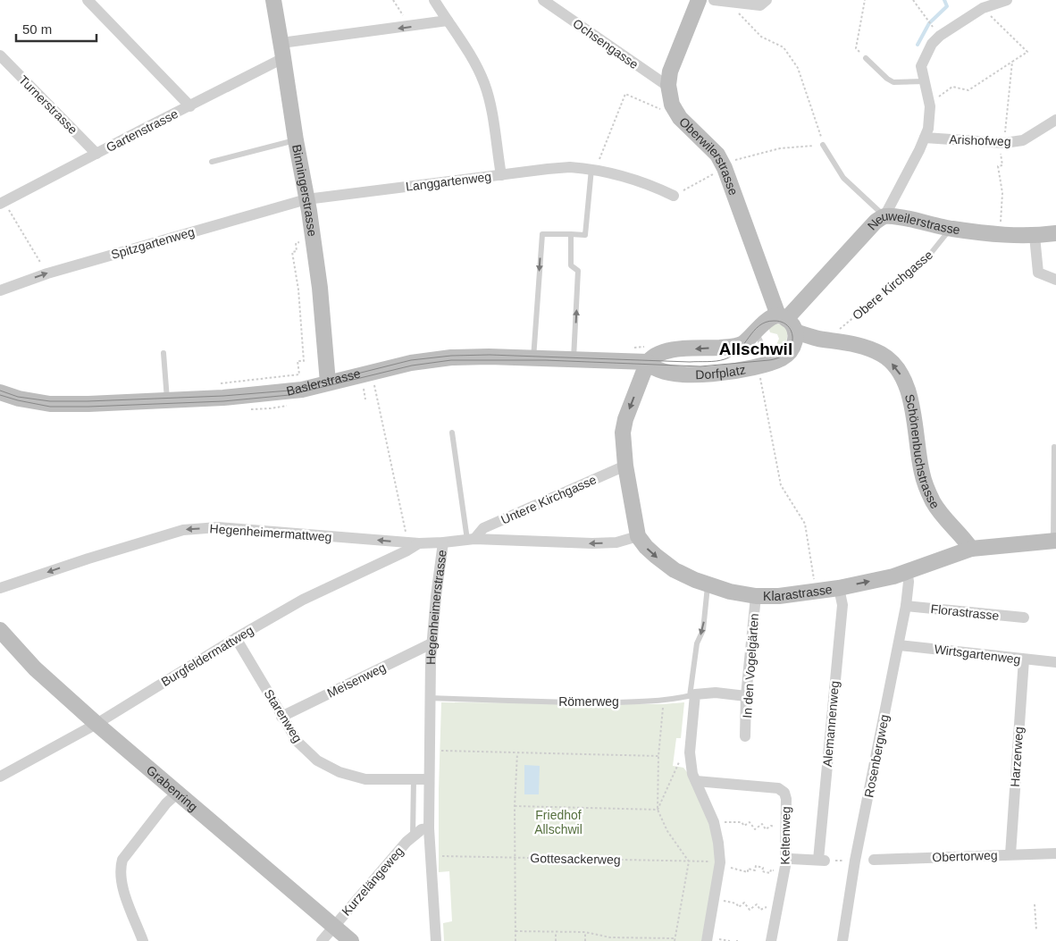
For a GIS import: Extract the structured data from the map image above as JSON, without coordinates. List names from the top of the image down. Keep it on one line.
{"streets":{"street":["Ochsengasse","Turnerstrasse","Gartenstrasse","Arishofweg","Oberwilerstrasse","Langgartenweg","Binningerstrasse","Neuweilerstrasse","Spitzgartenweg","Dorfplatz","Baslerstrasse","Schönenbuchstrasse","Untere Kirchgasse","Hegenheimermattweg","Klarastrasse","Hegenheimerstrasse","Florastrasse","Wirtsgartenweg","Burgfeldermattweg","In den Vogelgärten","Meisenweg","Römerweg","Starenweg","Alemannenweg","Rosenbergweg","Harzerweg","Grabenring","Keltenweg","Obertorweg","Kurzelängeweg"],"lane":["Obere Kirchgasse"],"path":["Gottesackerweg"]},"crossings":[["Ochsengasse","Oberwilerstrasse"],["Turnerstrasse","Gartenstrasse"],["Gartenstrasse","Binningerstrasse"],["Oberwilerstrasse","Neuweilerstrasse"],["Oberwilerstrasse","Dorfplatz"],["Oberwilerstrasse","Schönenbuchstrasse"],["Langgartenweg","Binningerstrasse"],["Langgartenweg","Spitzgartenweg"],["Binningerstrasse","Spitzgartenweg"],["Binningerstrasse","Baslerstrasse"],["Neuweilerstrasse","Obere Kirchgasse"],["Neuweilerstrasse","Dorfplatz"],["Neuweilerstrasse","Schönenbuchstrasse"],["Obere Kirchgasse","Schönenbuchstrasse"],["Dorfplatz","Baslerstrasse"],["Dorfplatz","Schönenbuchstrasse"],["Schönenbuchstrasse","Klarastrasse"],["Untere Kirchgasse","Hegenheimerstrasse"],["Hegenheimermattweg","Hegenheimerstrasse"],["Hegenheimermattweg","Burgfeldermattweg"],["Klarastrasse","Hegenheimerstrasse"],["Klarastrasse","In den Vogelgärten"],["Klarastrasse","Alemannenweg"],["Klarastrasse","Rosenbergweg"],["Hegenheimerstrasse","Meisenweg"],["Hegenheimerstrasse","Römerweg"],["Hegenheimerstrasse","Starenweg"],["Hegenheimerstrasse","Gottesackerweg"],["Hegenheimerstrasse","Kurzelängeweg"],["Florastrasse","Rosenbergweg"],["Wirtsgartenweg","Rosenbergweg"],["Wirtsgartenweg","Harzerweg"],["Burgfeldermattweg","Starenweg"],["Burgfeldermattweg","Grabenring"],["In den Vogelgärten","Römerweg"],["Meisenweg","Starenweg"],["Alemannenweg","Keltenweg"],["Harzerweg","Obertorweg"],["Grabenring","Kurzelängeweg"]],"one_way":["Schönenbuchstrasse","Hegenheimermattweg","Klarastrasse"],"districts":["Allschwil"],"parks":["Friedhof Allschwil"],"scale_bar":"50 m"}
